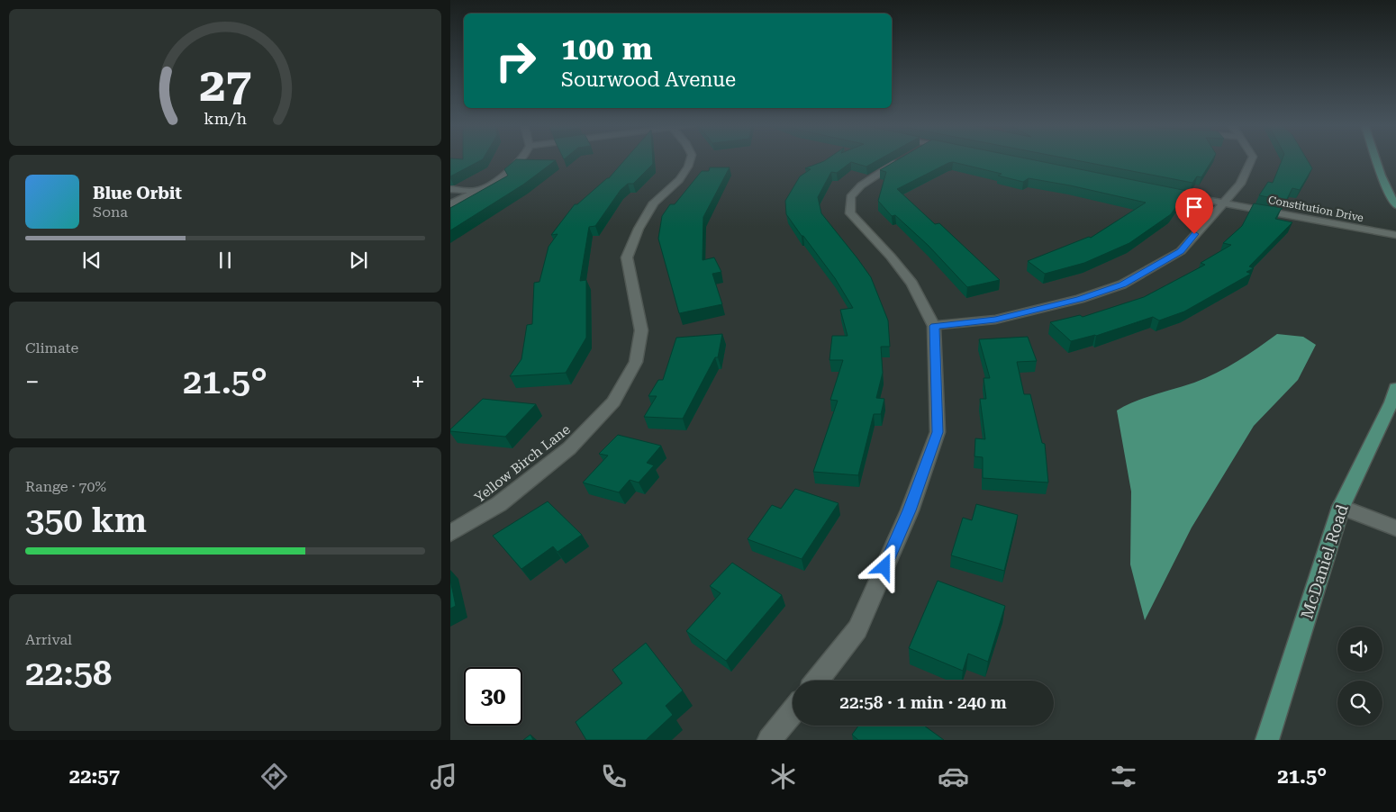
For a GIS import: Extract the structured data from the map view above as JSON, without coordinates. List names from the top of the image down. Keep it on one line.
{"streets":{"main road":["McDaniel Road"],"street":["Constitution Drive","Yellow Birch Lane"]},"page":{"turn":["100 m","Sourwood Avenue"],"song":["Blue Orbit","Sona"],"tile":["Climate",["Range · 70%","350 km"],["Arrival","22:58"]],"heat":["−","21.5°","+"],"limit":"30","trip":"22:58 · 1 min · 240 m","tabs":["22:57","21.5°"],"gauge":["27","km/h"]}}
